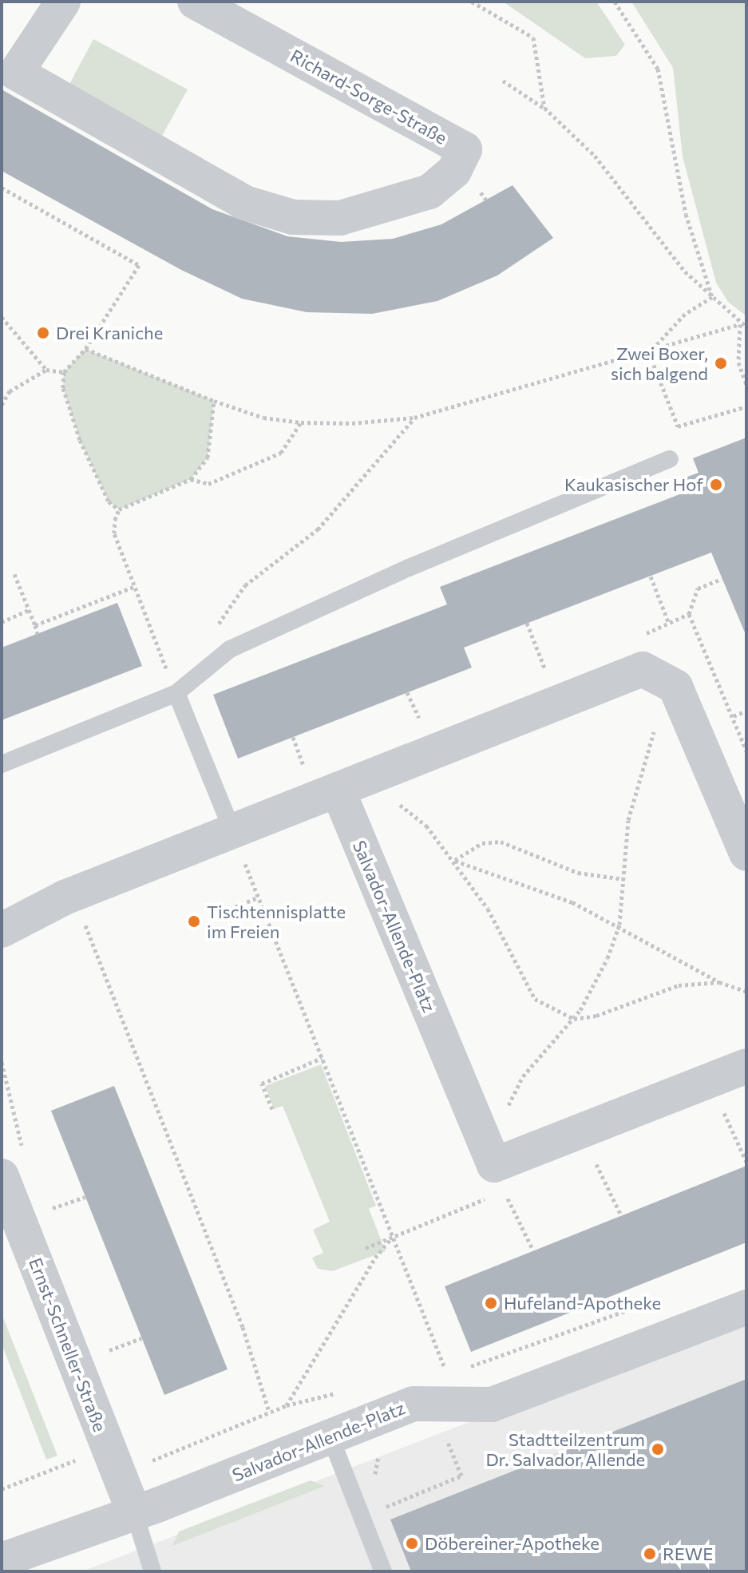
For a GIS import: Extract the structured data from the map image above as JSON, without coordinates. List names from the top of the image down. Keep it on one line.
{"streets":{"street":["Richard-Sorge-Straße","Salvador-Allende-Platz","Ernst-Schneller-Straße"]},"crossings":[["Salvador-Allende-Platz","Ernst-Schneller-Straße"]],"places":["Drei Kraniche","Zwei Boxer, sich balgend","Kaukasischer Hof","Tischtennisplatte im Freien","Hufeland-Apotheke","Stadtteilzentrum Dr. Salvador Allende","Döbereiner-Apotheke","REWE"]}
